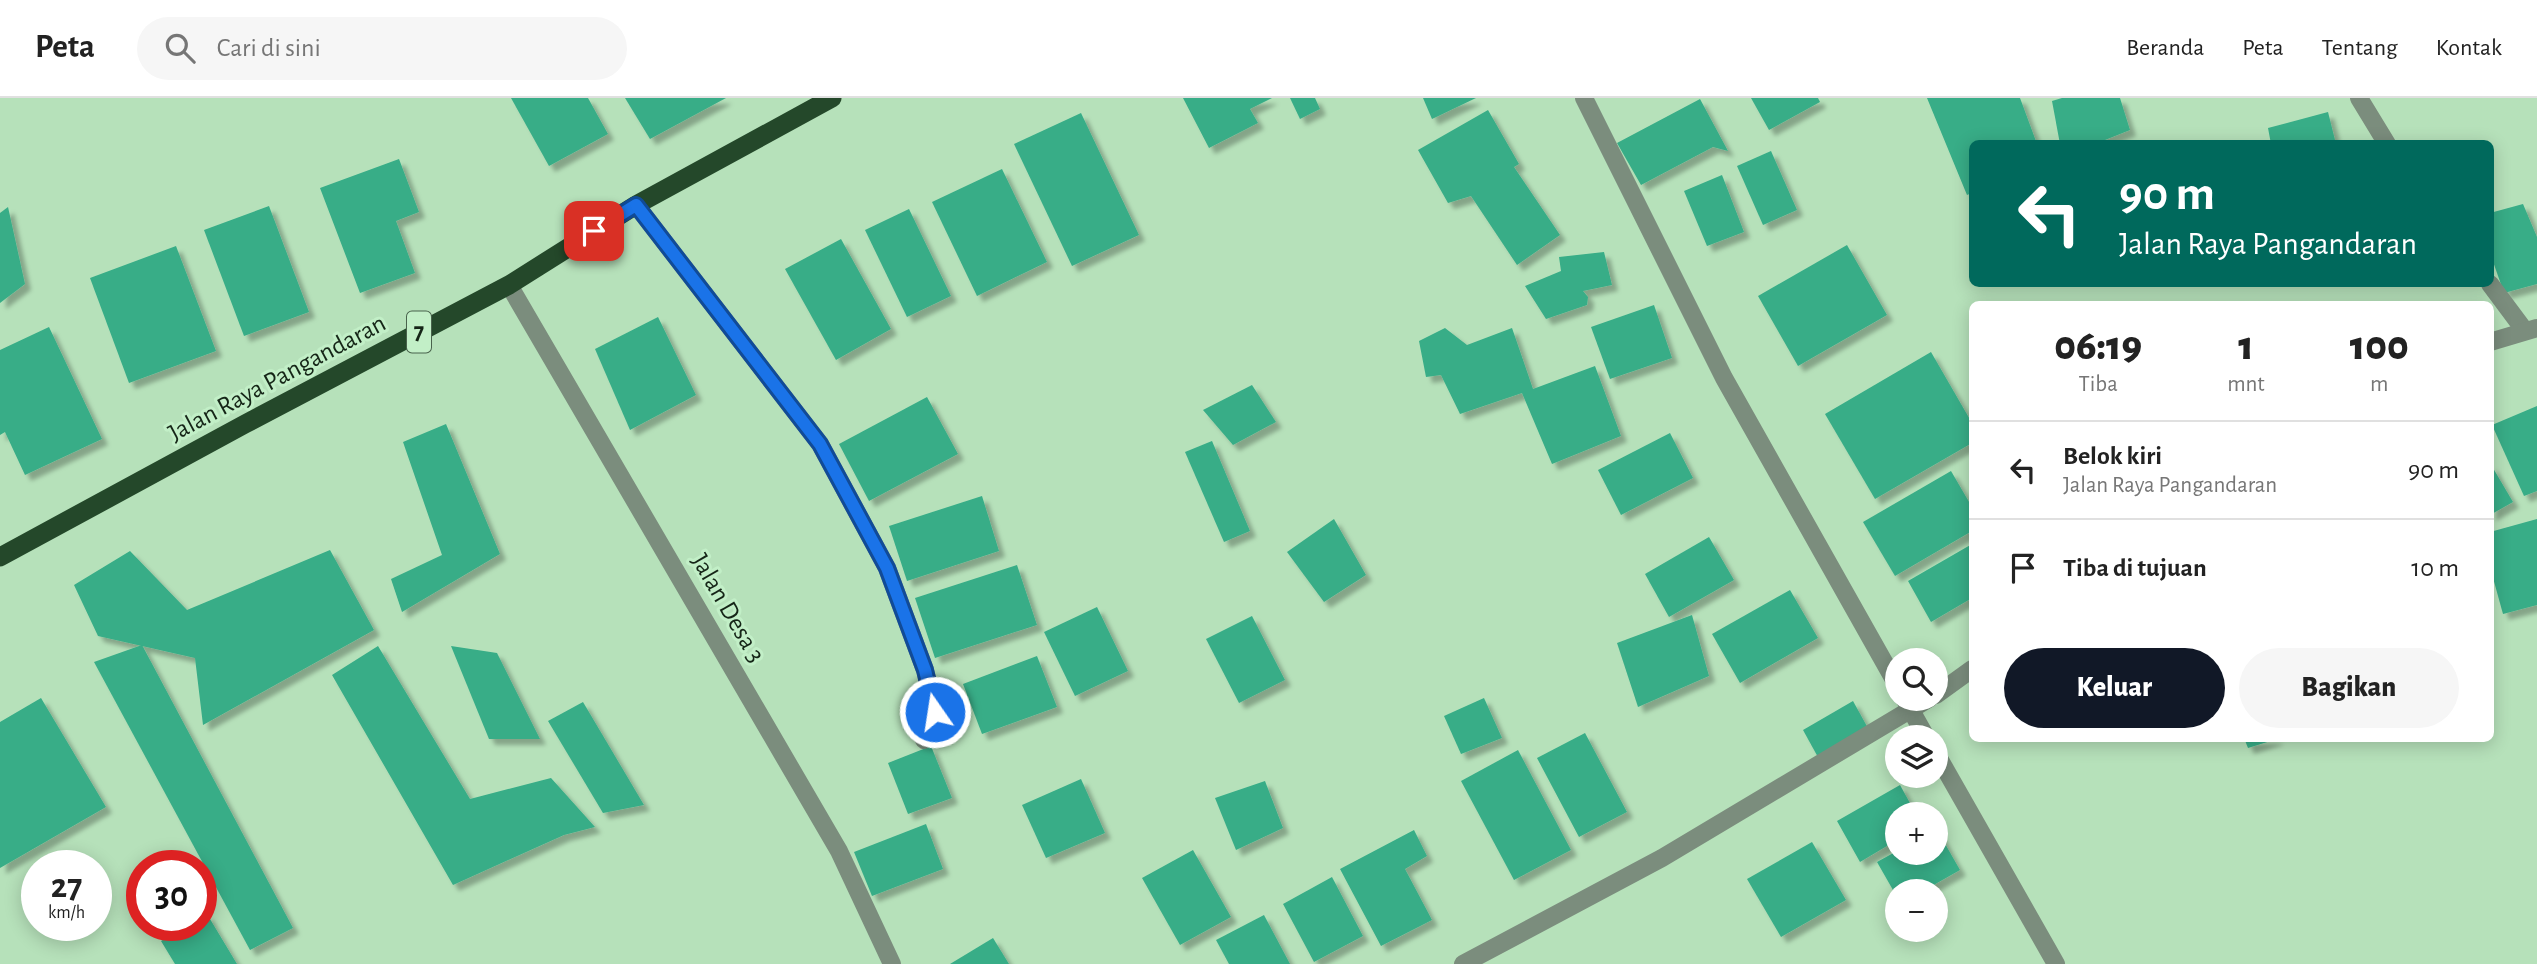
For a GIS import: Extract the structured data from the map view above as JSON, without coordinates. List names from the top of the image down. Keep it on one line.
{"streets":{"highway":["7","Jalan Raya Pangandaran"],"street":["Jalan Desa 3"]},"crossings":[["Jalan Raya Pangandaran","Jalan Desa 3"]],"page":{"header":"Peta","search":"Cari di sini","nav":["Beranda","Peta","Tentang","Kontak"],"turn":["90 m","Jalan Raya Pangandaran"],"eta":["06:19","Tiba","1","mnt","100","m"],"list":[{"name":"Belok kiri","note":"Jalan Raya Pangandaran","value":"90 m"},{"name":"Tiba di tujuan","value":"10 m"}],"buttons":["Keluar","Bagikan"],"map_buttons":["+","−"],"speed":"27 km/h","limit":"30"}}
